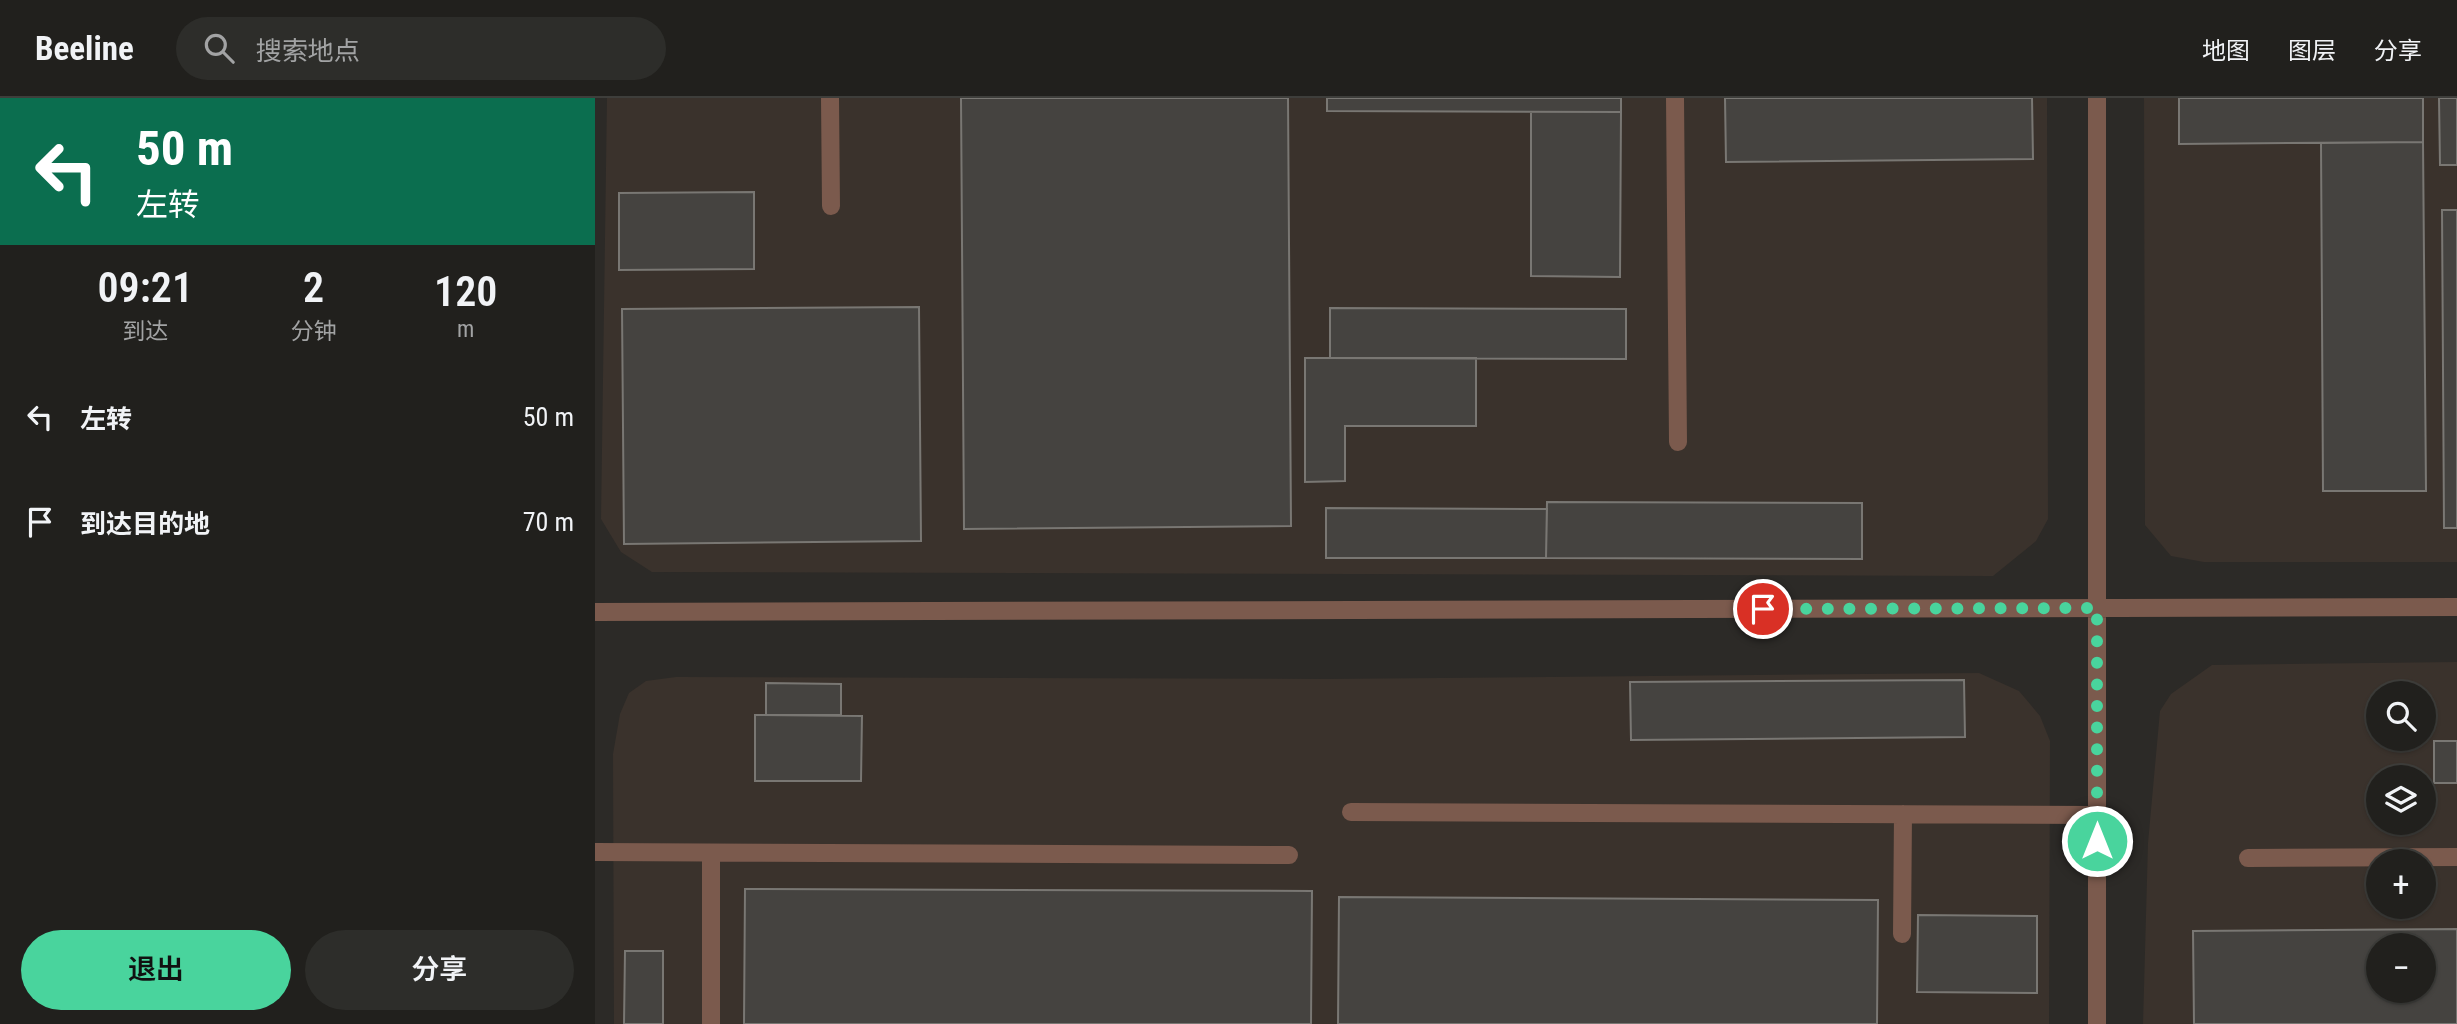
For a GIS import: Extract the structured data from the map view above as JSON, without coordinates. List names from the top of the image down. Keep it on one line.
{"page":{"header":"Beeline","search":"搜索地点","nav":["地图","图层","分享"],"turn":["50 m","左转"],"eta":["09:21","到达","2","分钟","120","m"],"list":[{"name":"左转","value":"50 m"},{"name":"到达目的地","value":"70 m"}],"map_buttons":["+","−"],"buttons":["退出","分享"]}}
